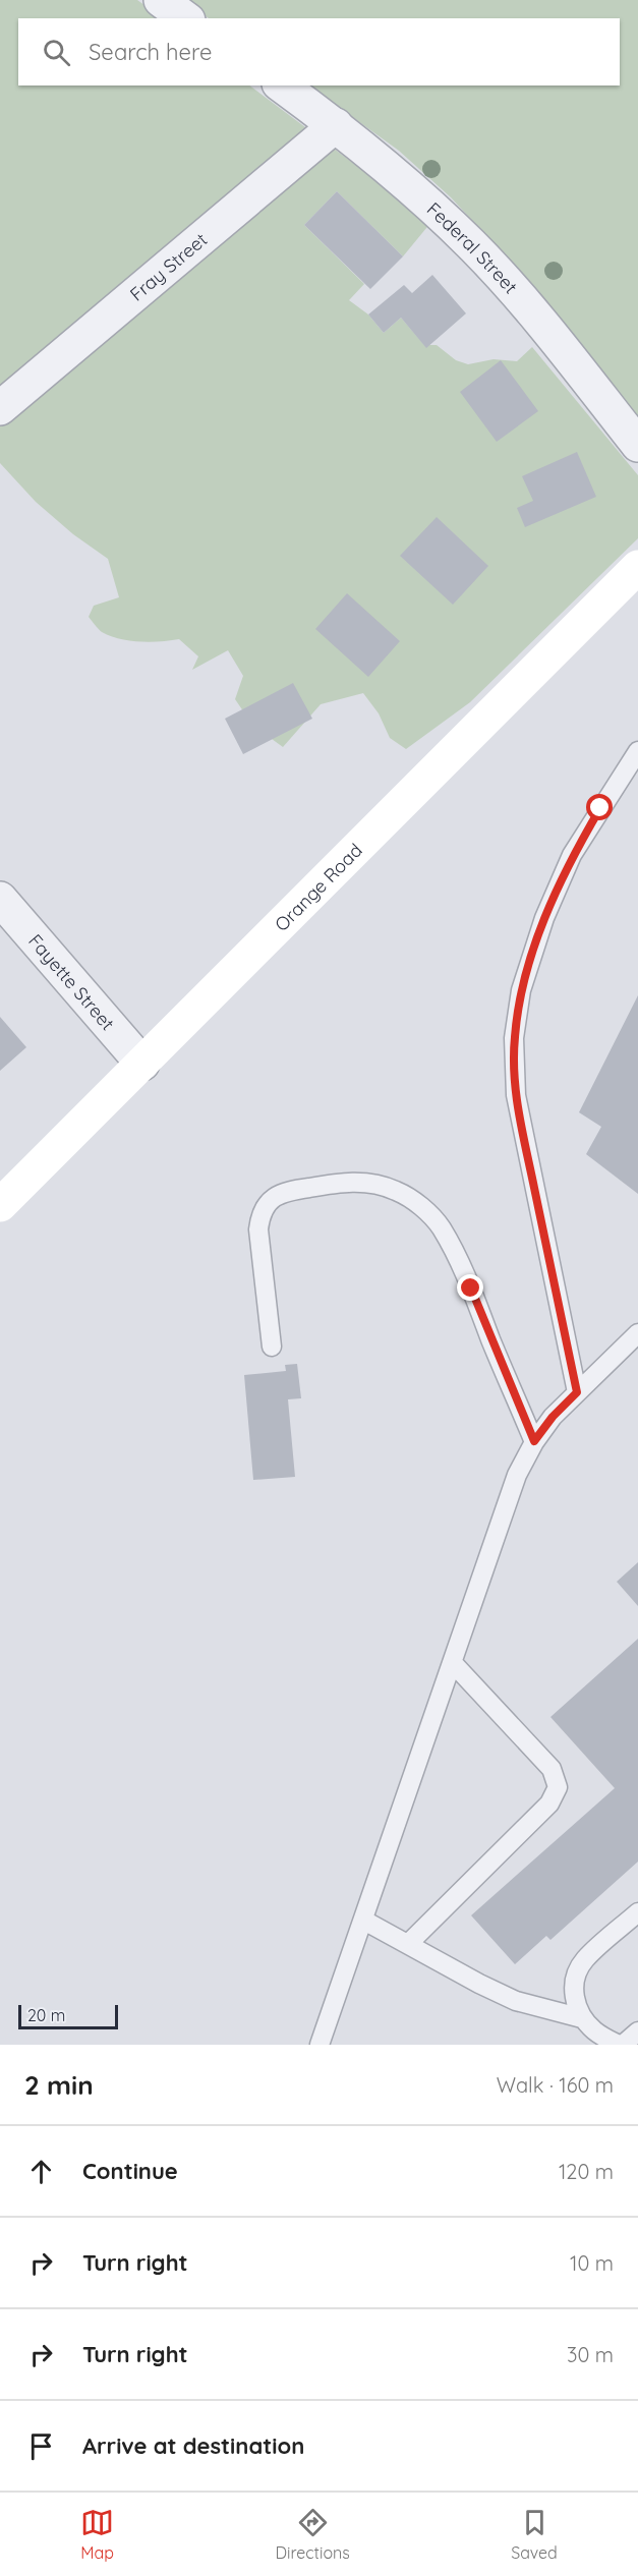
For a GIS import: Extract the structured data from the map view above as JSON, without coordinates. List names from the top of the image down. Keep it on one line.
{"streets":{"main road":["Orange Road"],"street":["Federal Street","Fray Street","Fayette Street"]},"crossings":[["Federal Street","Fray Street"],["Orange Road","Fayette Street"]],"scale_bar":"20 m","page":{"search":"Search here","scale":"20 m","heading":["2 min","Walk · 160 m"],"list":[["Continue","120 m"],["Turn right","10 m"],["Turn right","30 m"],"Arrive at destination"],"nav":["Map","Directions","Saved"]}}
